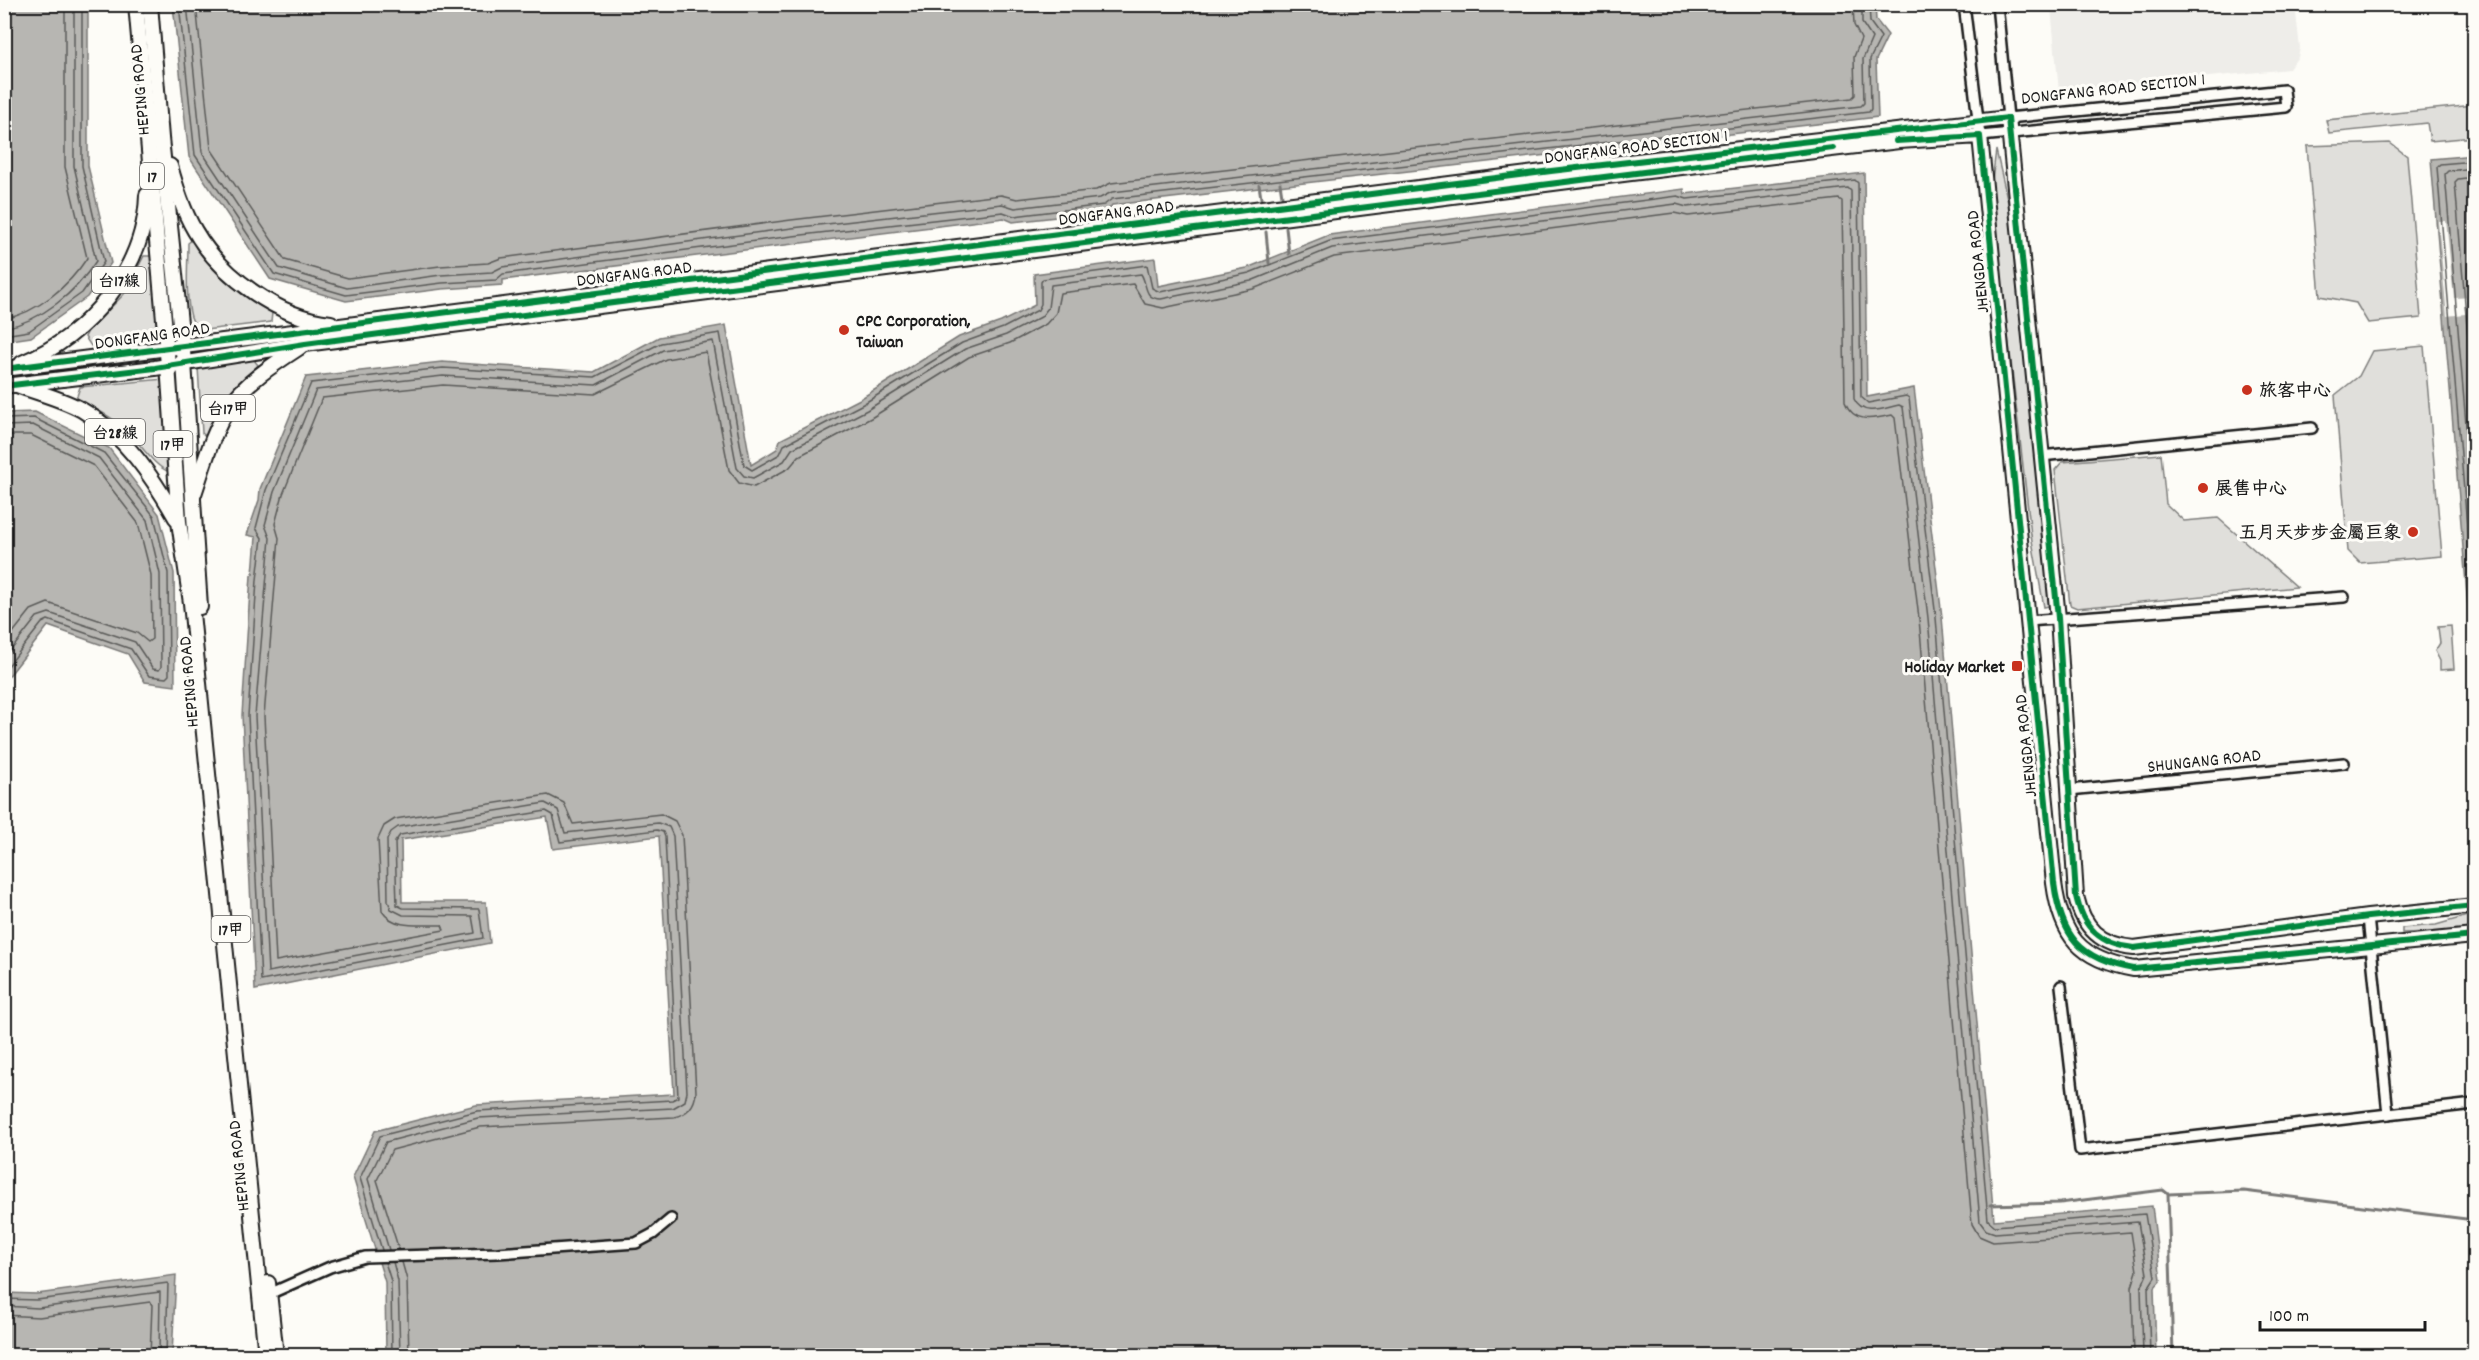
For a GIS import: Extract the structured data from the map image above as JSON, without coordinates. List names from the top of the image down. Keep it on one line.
{"streets":{"main road":["DONGFANG ROAD SECTION 1","HEPING ROAD","17","DONGFANG ROAD","JHENGDA ROAD","台17線","台17甲","台28線","17甲"],"street":["SHUNGANG ROAD"]},"crossings":[["DONGFANG ROAD SECTION 1","DONGFANG ROAD"],["DONGFANG ROAD SECTION 1","JHENGDA ROAD"],["HEPING ROAD","17"],["HEPING ROAD","DONGFANG ROAD"],["HEPING ROAD","台17線"],["HEPING ROAD","台17甲"],["HEPING ROAD","台28線"],["17","DONGFANG ROAD"],["DONGFANG ROAD","台17線"],["DONGFANG ROAD","台17甲"],["DONGFANG ROAD","台28線"]],"places":{"other":["CPC Corporation, Taiwan","旅客中心","展售中心","五月天步步金屬巨象"],"transit":["Holiday Market"]},"scale_bar":"100 m"}
